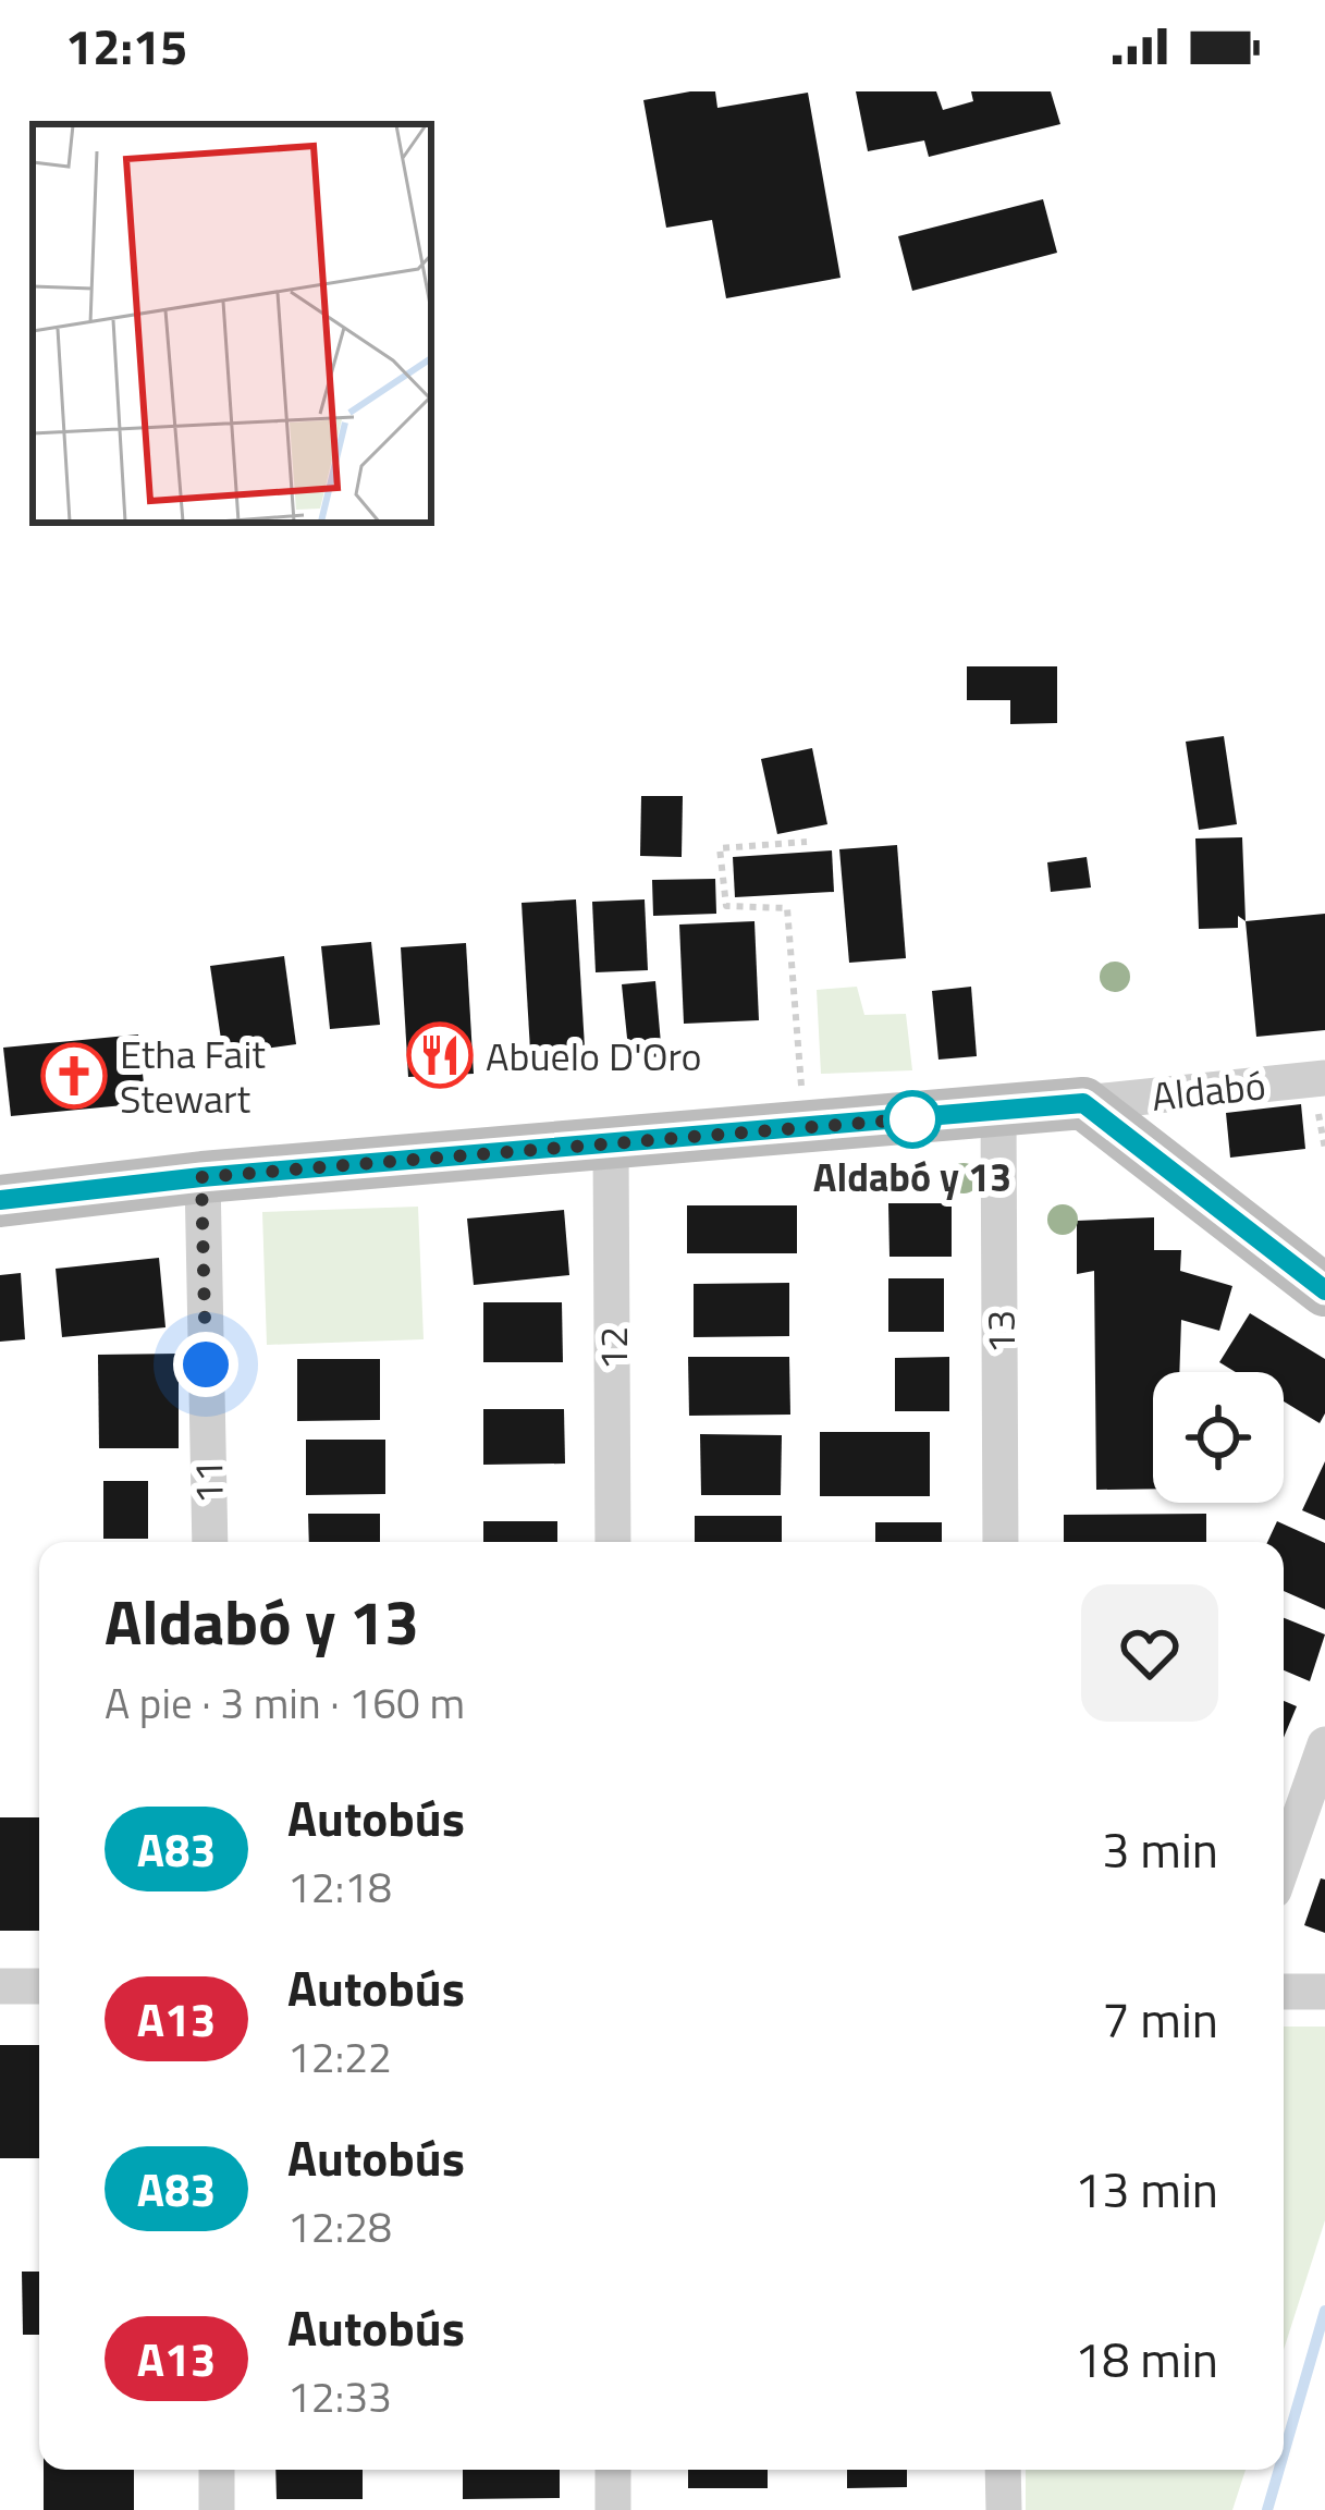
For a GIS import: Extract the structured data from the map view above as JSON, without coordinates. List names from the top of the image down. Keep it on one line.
{"streets":{"street":["Aldabó","13","12","11"]},"crossings":[["Aldabó","13"],["Aldabó","12"],["Aldabó","11"]],"places":{"restaurant":["Abuelo D'Oro"],"church":["Etha Fait Stewart"],"other":["Aldabó y 13"]},"lines":["bus line A83"],"page":{"status":"12:15","heading":["Aldabó y 13","A pie · 3 min · 160 m"],"list":[{"mark":"A83","name":"Autobús","note":"12:18","value":"3 min"},{"mark":"A13","name":"Autobús","note":"12:22","value":"7 min"},{"mark":"A83","name":"Autobús","note":"12:28","value":"13 min"},{"mark":"A13","name":"Autobús","note":"12:33","value":"18 min"}]}}
